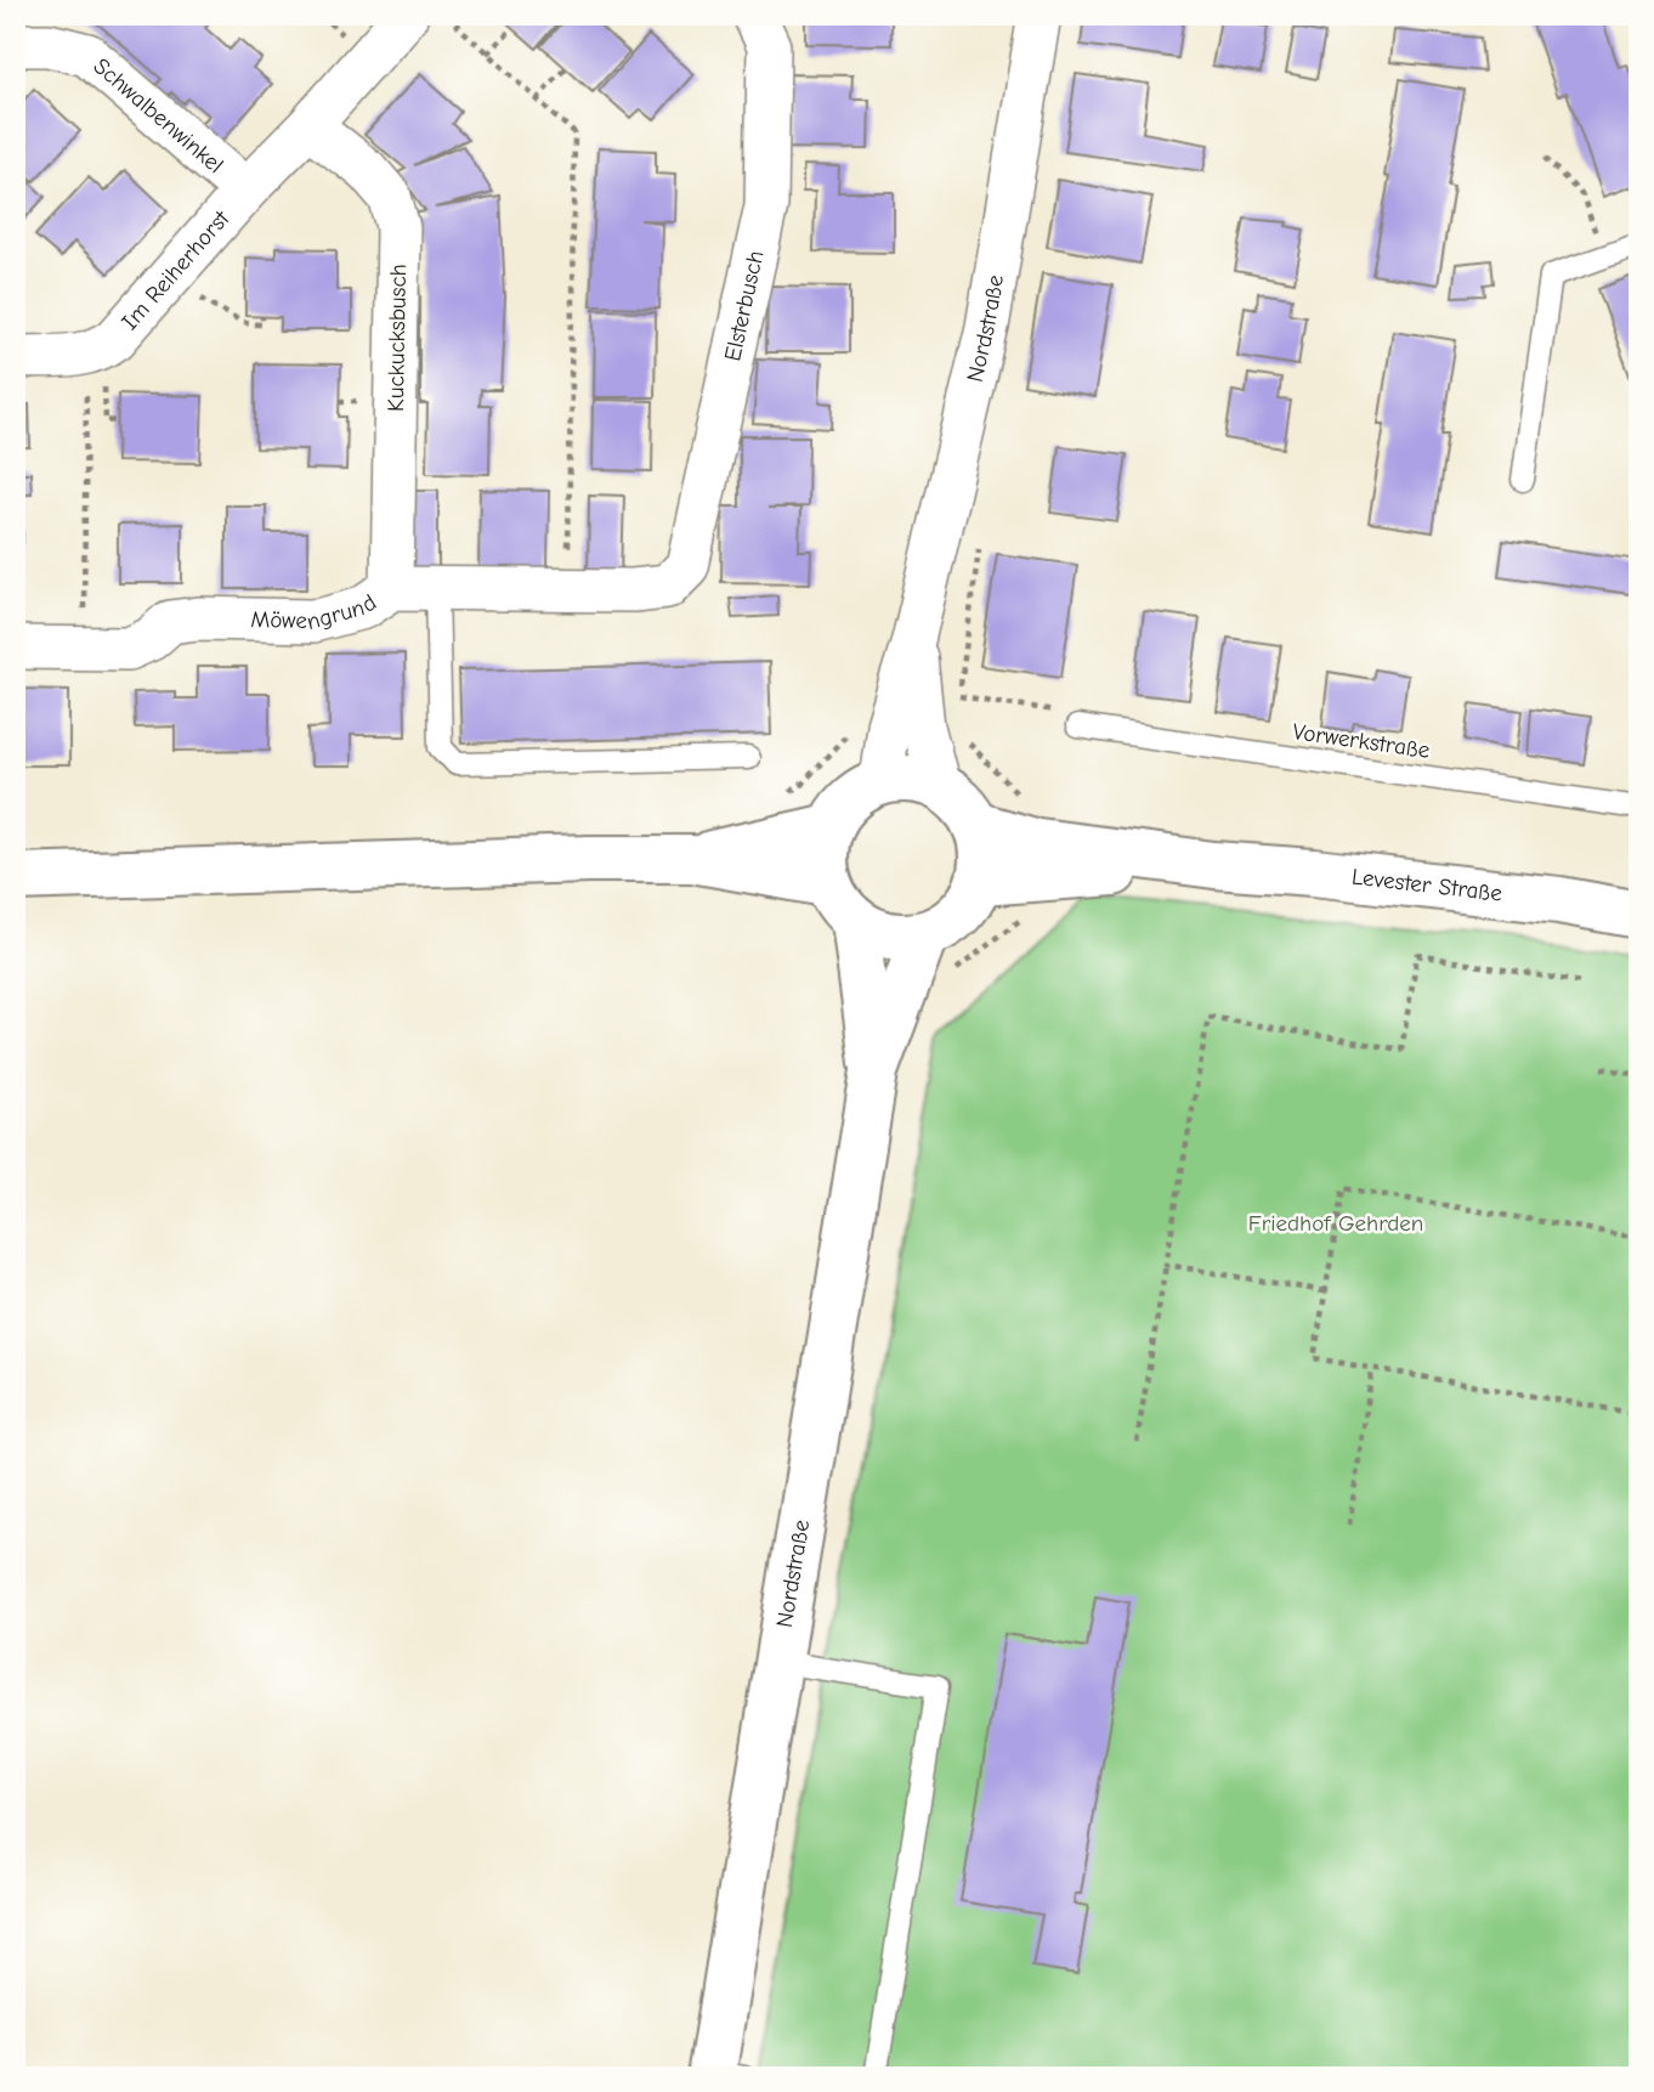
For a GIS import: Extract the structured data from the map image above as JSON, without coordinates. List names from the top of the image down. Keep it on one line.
{"streets":{"street":["Schwalbenwinkel","Im Reiherhorst","Elsterbusch","Nordstraße","Kuckucksbusch","Möwengrund","Levester Straße"],"lane":["Vorwerkstraße"]},"crossings":[["Schwalbenwinkel","Im Reiherhorst"],["Im Reiherhorst","Kuckucksbusch"],["Elsterbusch","Möwengrund"],["Nordstraße","Levester Straße"],["Kuckucksbusch","Möwengrund"]],"parks":["Friedhof Gehrden"]}
